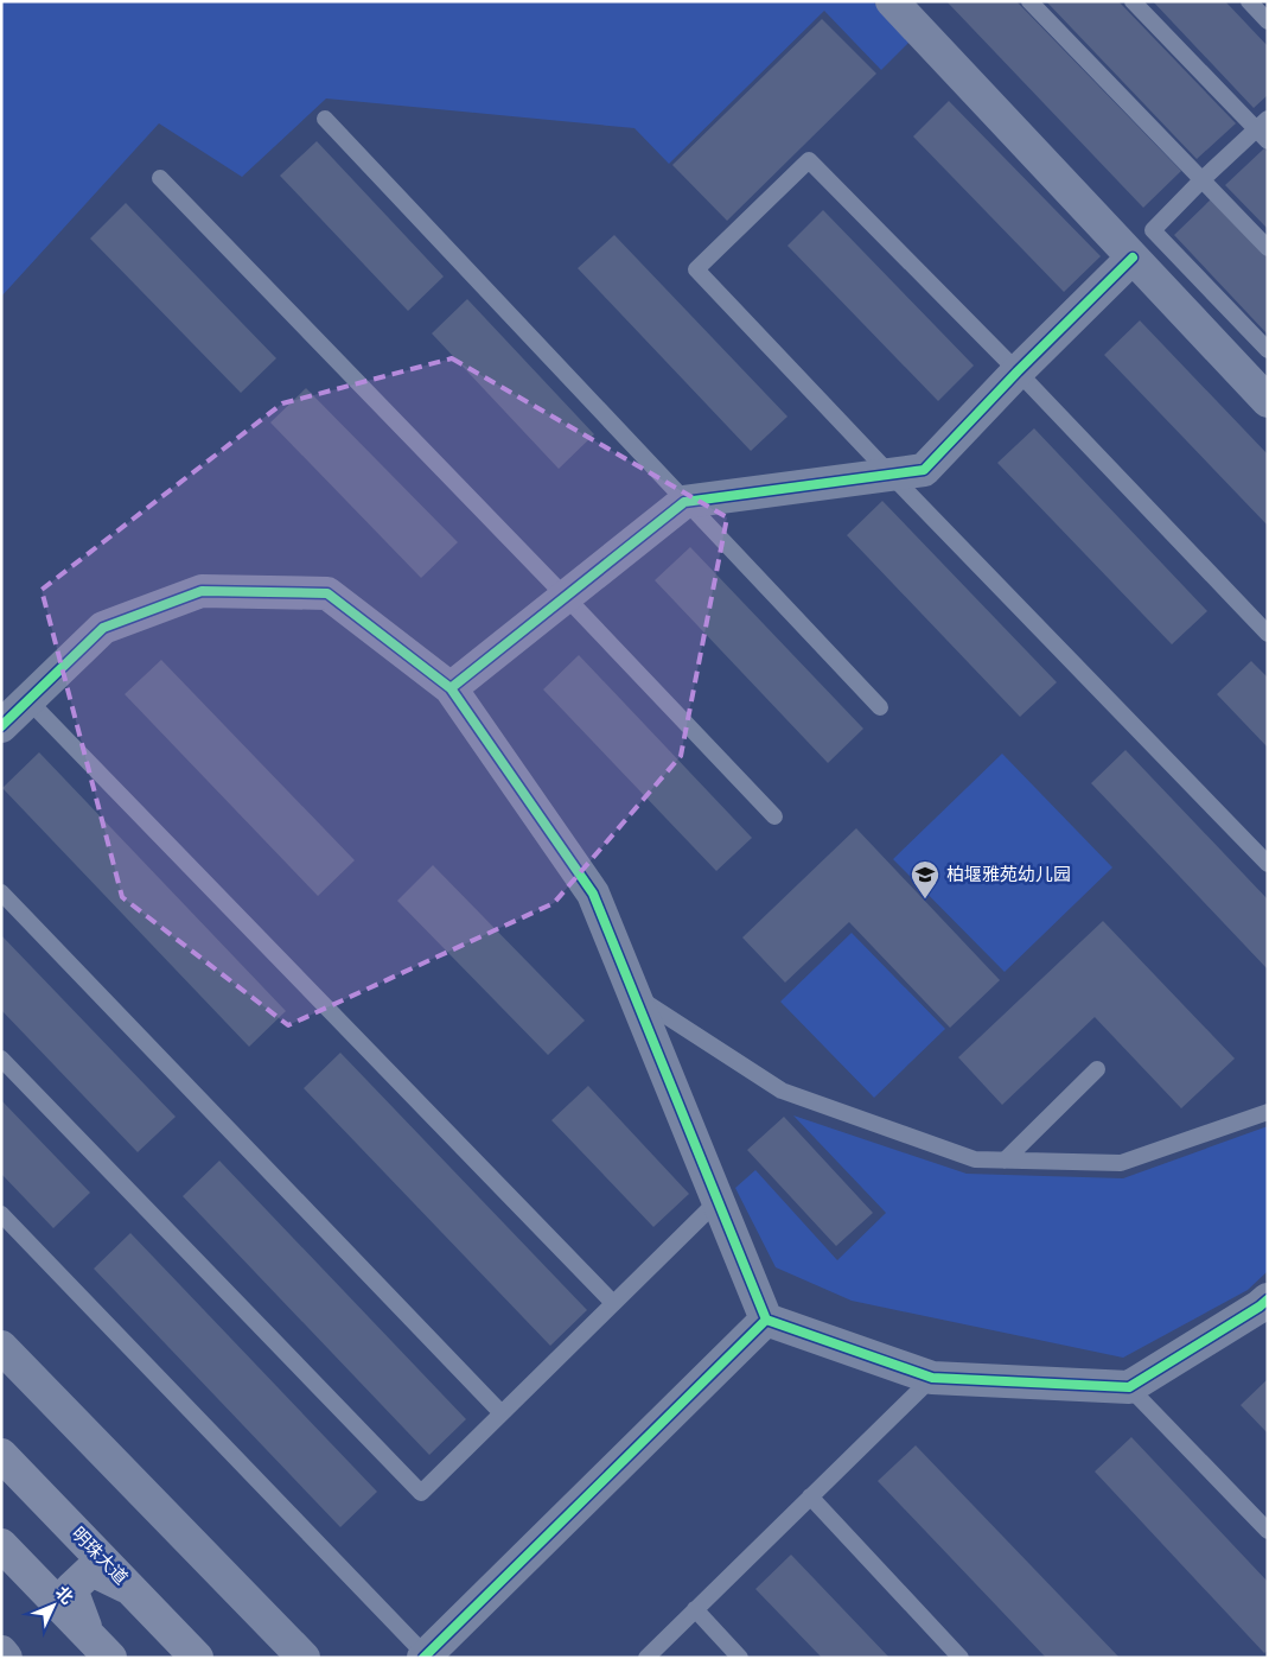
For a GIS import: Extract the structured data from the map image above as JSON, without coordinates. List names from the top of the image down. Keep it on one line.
{"streets":{"main road":["明珠大道"]},"places":{"school or university":["柏堰雅苑幼儿园"]},"north":"top right"}
